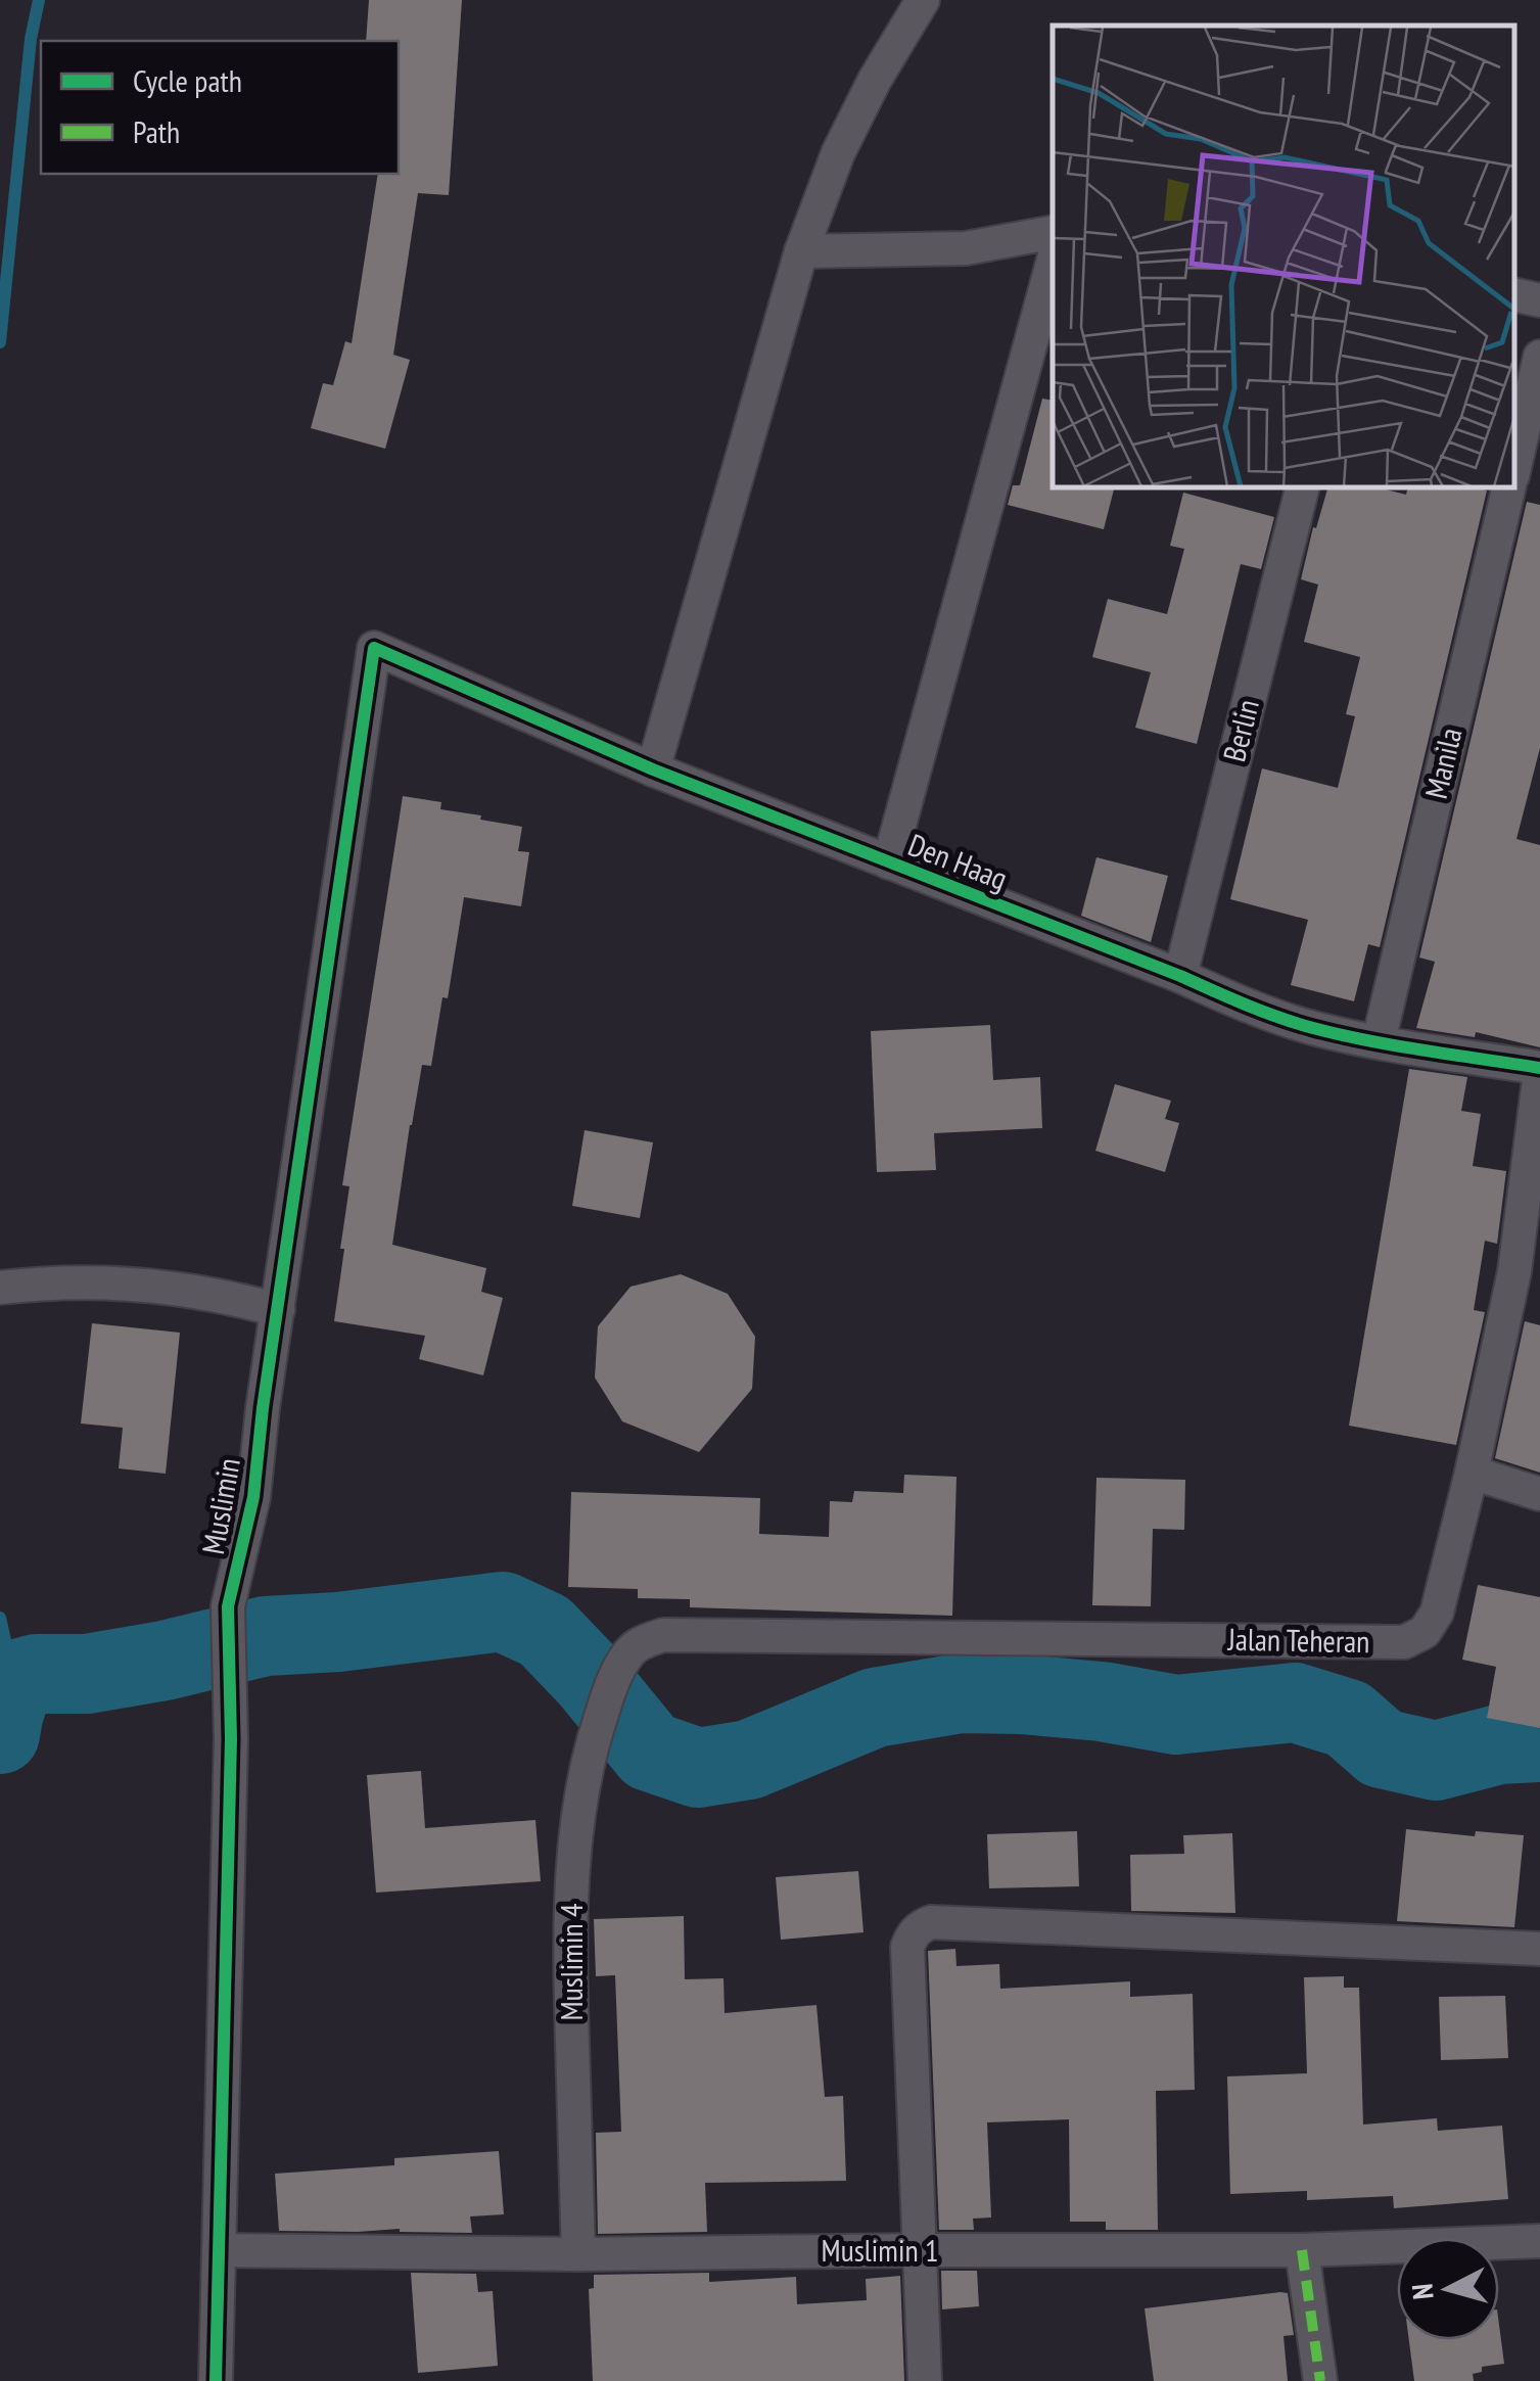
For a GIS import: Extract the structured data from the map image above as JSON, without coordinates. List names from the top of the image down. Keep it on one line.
{"streets":{"street":["Berlin","Manila","Den Haag","Muslimin","Jalan Teheran","Muslimin 4","Muslimin 1"]},"crossings":[["Berlin","Den Haag"],["Manila","Den Haag"],["Den Haag","Muslimin"],["Den Haag","Jalan Teheran"],["Muslimin","Muslimin 1"],["Jalan Teheran","Muslimin 4"],["Muslimin 4","Muslimin 1"]],"legend":["Cycle path","Path"],"north":"left"}
